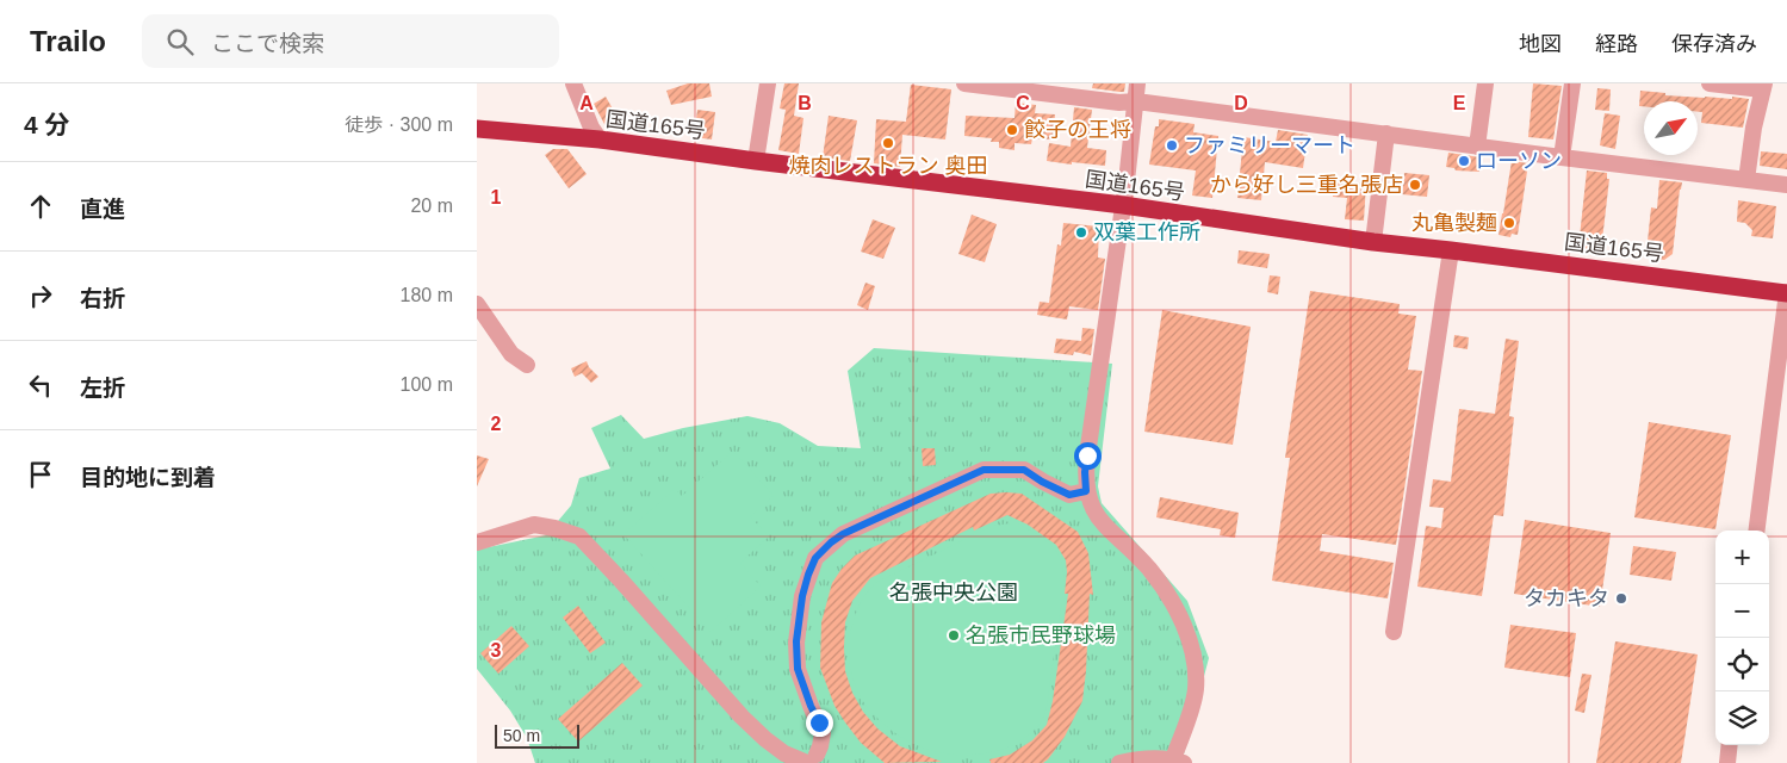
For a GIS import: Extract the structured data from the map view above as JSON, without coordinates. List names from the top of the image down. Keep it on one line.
{"streets":{"highway":["国道165号"]},"parks":["名張中央公園"],"places":["餃子の王将","焼肉レストラン 奥田","ファミリーマート","ローソン","から好し三重名張店","丸亀製麺","双葉工作所","タカキタ","名張市民野球場"],"scale_bar":"50 m","north":"top right","page":{"header":"Trailo","search":"ここで検索","nav":["地図","経路","保存済み"],"heading":["4 分","徒歩 · 300 m"],"list":[["直進","20 m"],["右折","180 m"],["左折","100 m"],"目的地に到着"],"map_buttons":["+","−"],"scale":"50 m"},"grid":{"columns":["A","B","C","D","E"],"rows":["1","2","3"]}}
